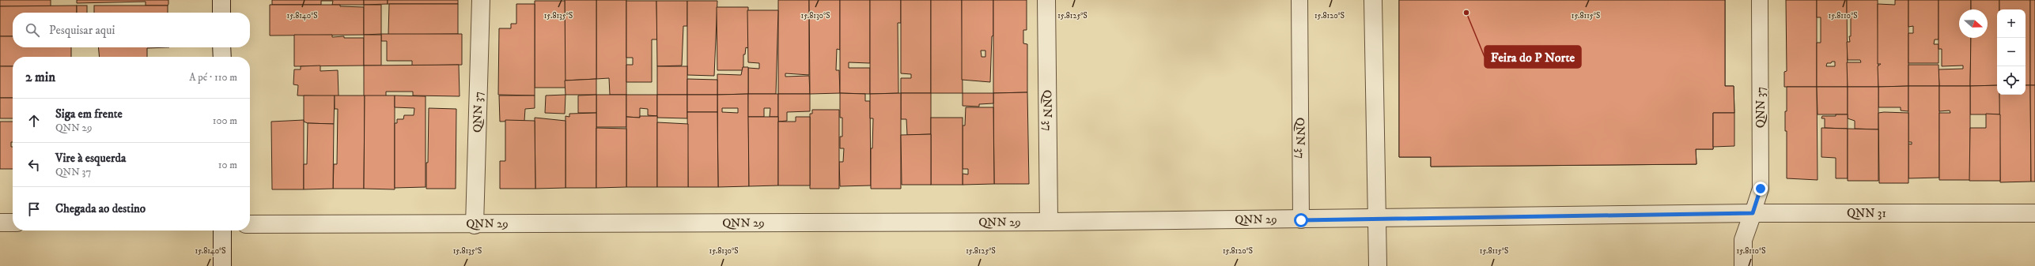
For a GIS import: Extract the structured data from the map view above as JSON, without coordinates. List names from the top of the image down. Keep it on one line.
{"streets":{"street":["QNN 37","QNN 31","QNN 29"]},"crossings":[["QNN 37","QNN 31"],["QNN 37","QNN 29"],["QNN 31","QNN 29"]],"places":["Feira do P Norte"],"north":"right","page":{"map_buttons":["+","−"],"search":"Pesquisar aqui","heading":["2 min","A pé · 110 m"],"list":[["Siga em frente","QNN 29","100 m"],["Vire à esquerda","QNN 37","10 m"],"Chegada ao destino"]},"coordinates":["15.8120°S","15.8140°S","15.8135°S","15.8130°S","15.8125°S","15.8115°S","15.8110°S"]}
